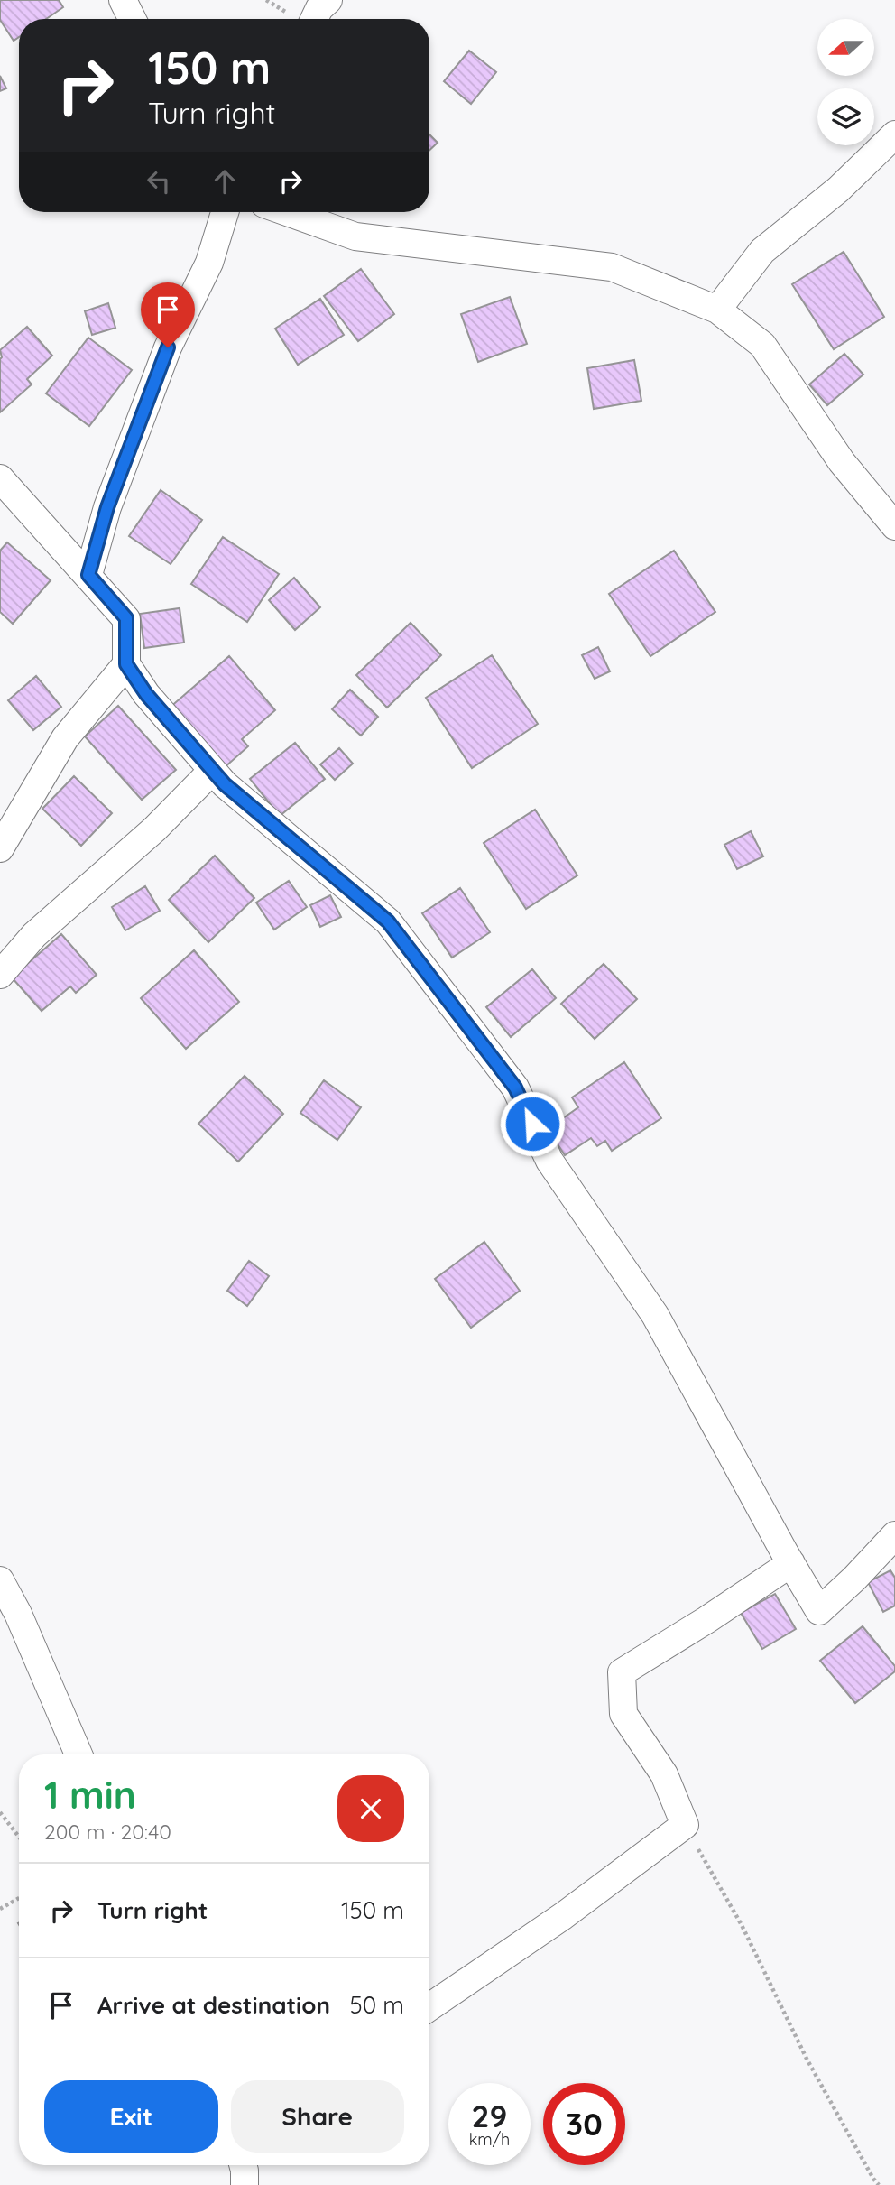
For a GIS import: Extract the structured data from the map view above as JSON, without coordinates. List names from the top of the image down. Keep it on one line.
{"north":"left","page":{"turn":["150 m","Turn right"],"heading":["1 min","200 m · 20:40"],"list":[{"name":"Turn right","value":"150 m"},{"name":"Arrive at destination","value":"50 m"}],"buttons":["Exit","Share"],"speed":"29 km/h","limit":"30"}}
